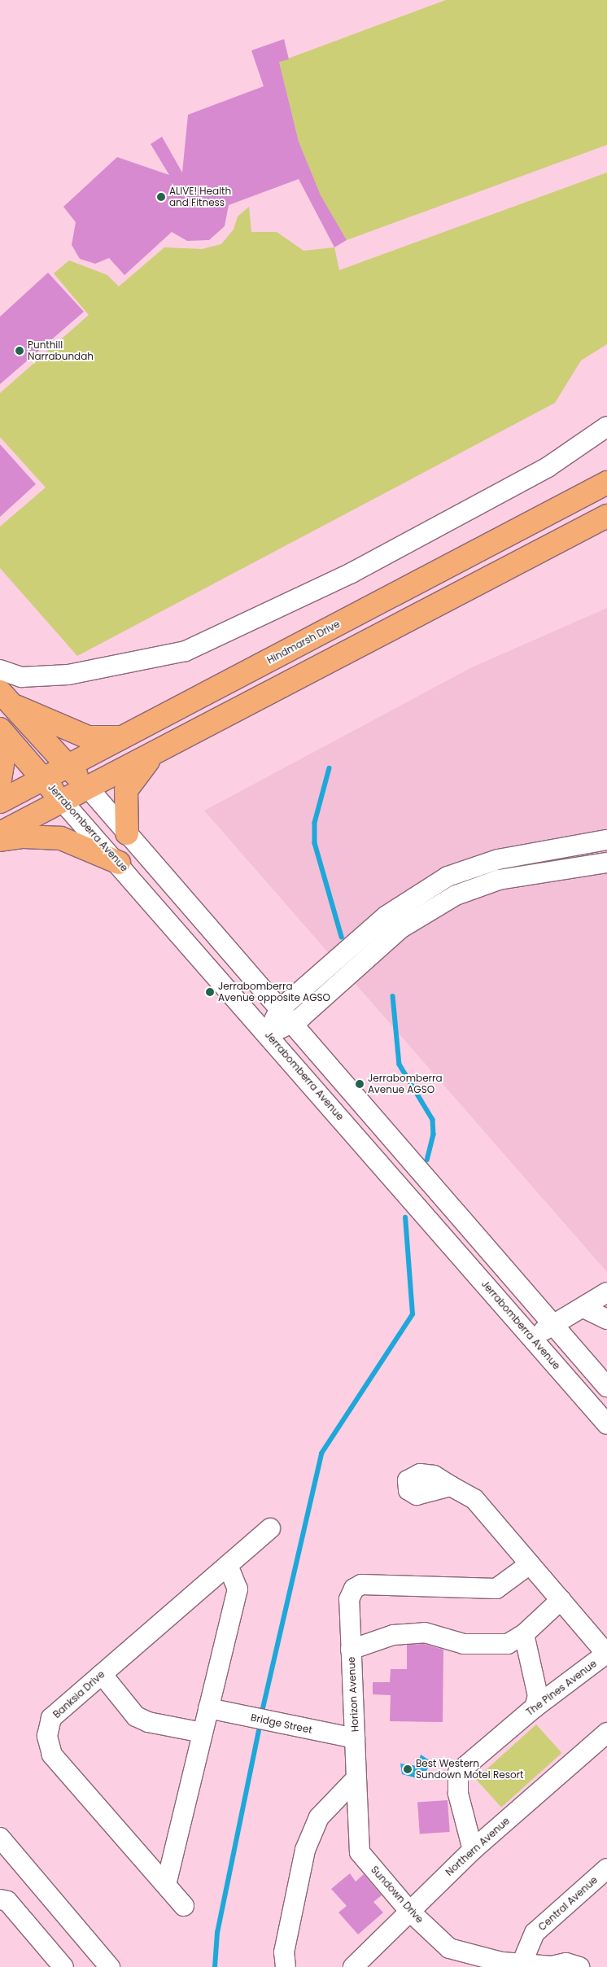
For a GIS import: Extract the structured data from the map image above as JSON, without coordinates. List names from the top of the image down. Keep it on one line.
{"streets":{"main road":["Hindmarsh Drive","Jerrabomberra Avenue"],"street":["The Pines Avenue","Banksia Drive","Horizon Avenue","Bridge Street","Northern Avenue","Sundown Drive","Central Avenue"]},"crossings":[["Hindmarsh Drive","Jerrabomberra Avenue"],["The Pines Avenue","Horizon Avenue"],["The Pines Avenue","Northern Avenue"],["Horizon Avenue","Bridge Street"],["Horizon Avenue","Sundown Drive"],["Northern Avenue","Sundown Drive"],["Sundown Drive","Central Avenue"]],"places":["ALIVE! Health and Fitness","Punthill Narrabundah","Jerrabomberra Avenue opposite AGSO","Jerrabomberra Avenue AGSO","Best Western Sundown Motel Resort"]}
